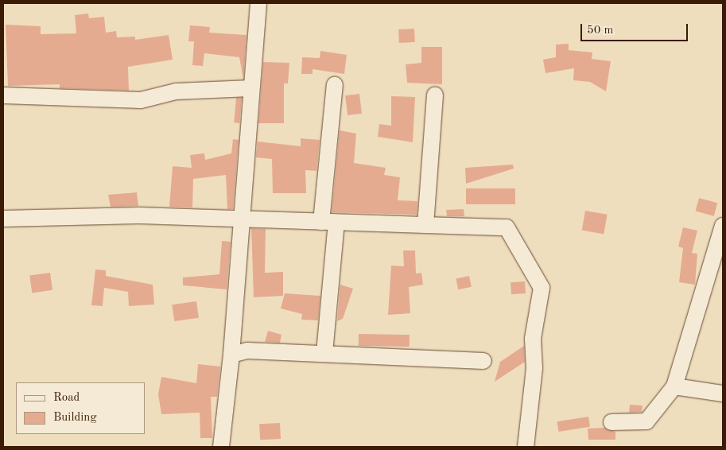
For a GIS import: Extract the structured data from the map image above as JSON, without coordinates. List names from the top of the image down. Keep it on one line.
{"legend":["Road","Building"],"scale_bar":"50 m"}
